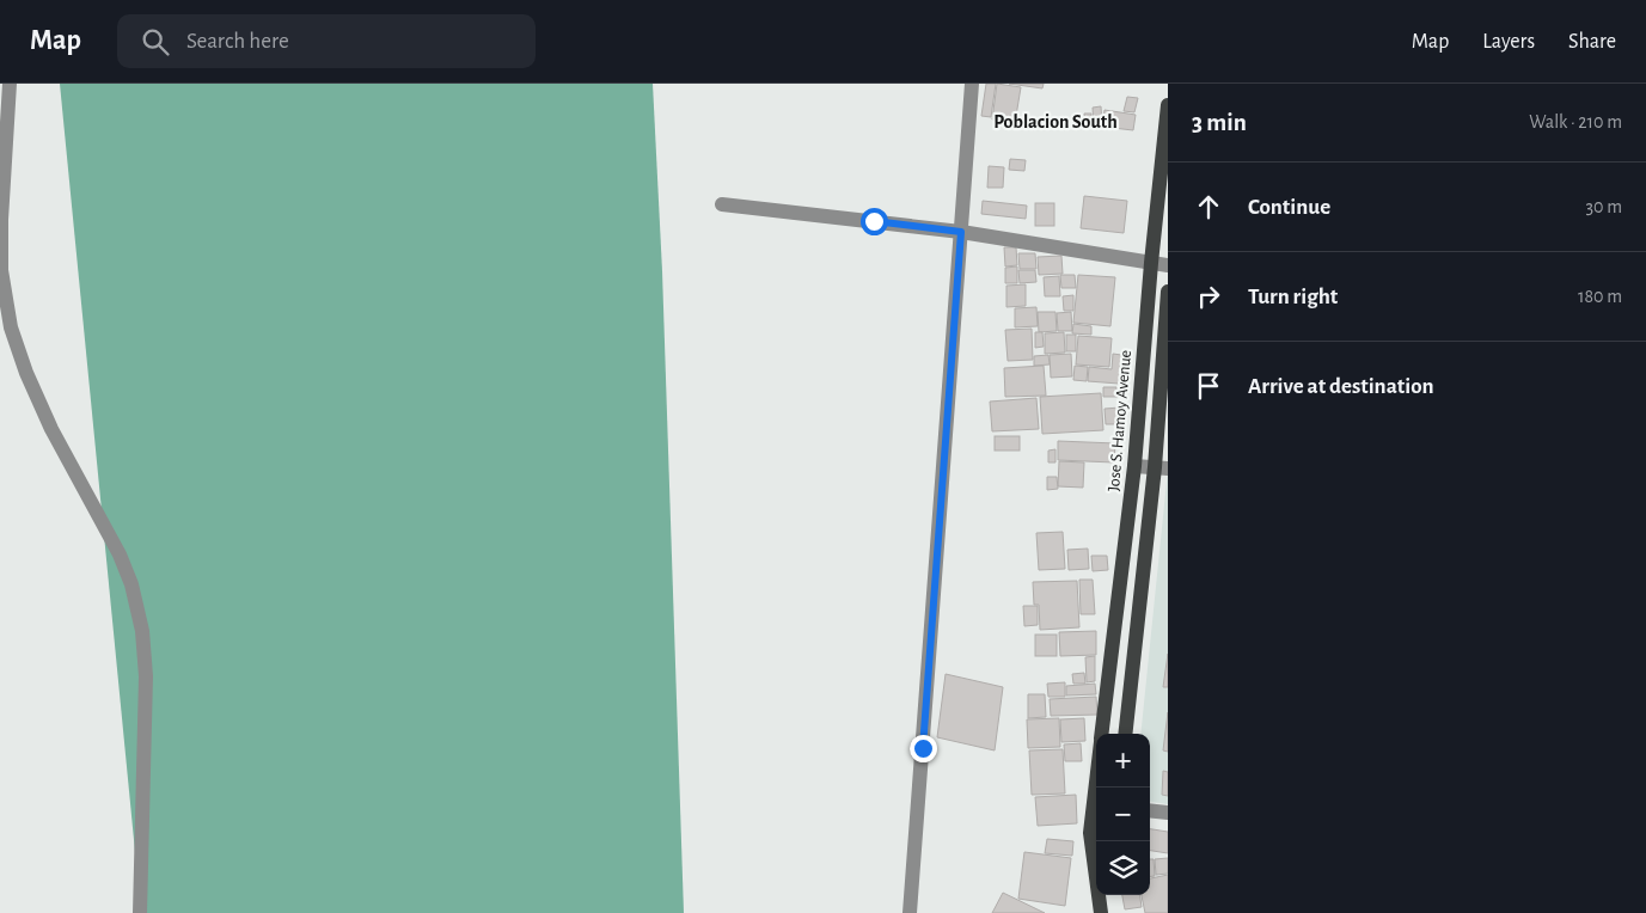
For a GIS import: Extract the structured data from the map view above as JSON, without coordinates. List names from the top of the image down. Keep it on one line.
{"streets":{"main road":["Jose S. Hamoy Avenue"]},"districts":["Poblacion South"],"page":{"header":"Map","search":"Search here","nav":["Map","Layers","Share"],"heading":["3 min","Walk · 210 m"],"list":[["Continue","30 m"],["Turn right","180 m"],"Arrive at destination"],"map_buttons":["+","−"]}}
